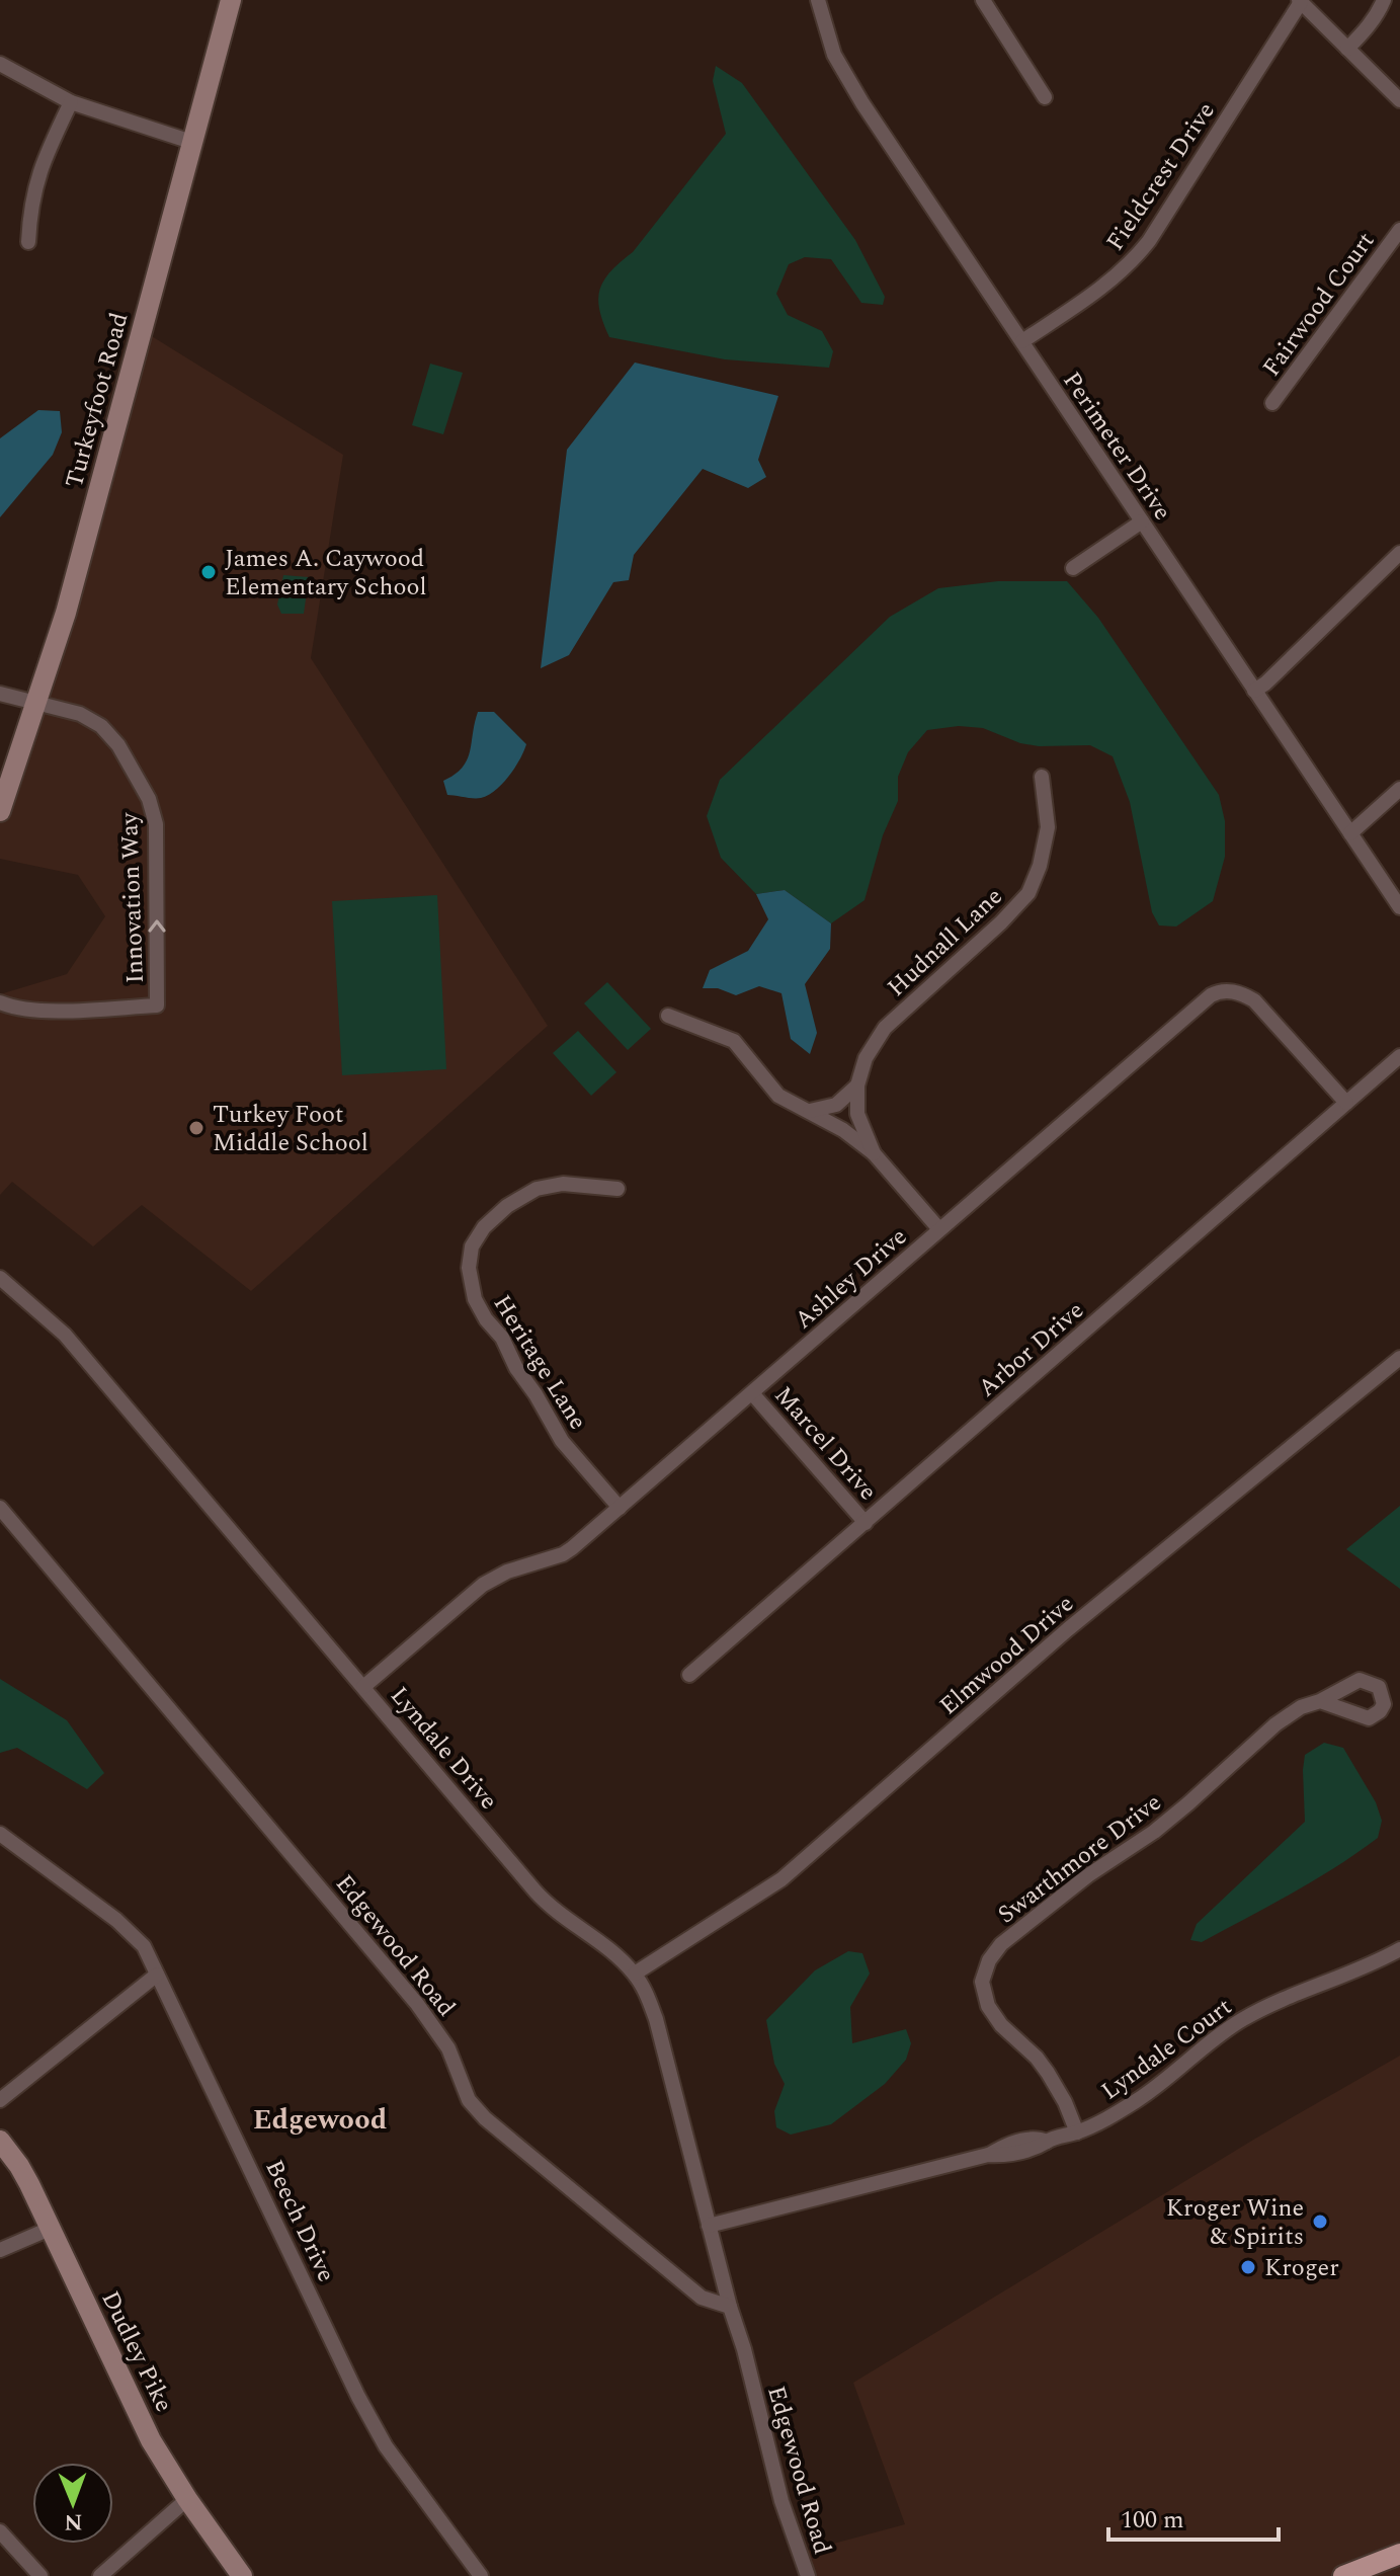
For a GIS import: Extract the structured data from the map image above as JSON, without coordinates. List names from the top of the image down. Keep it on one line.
{"streets":{"main road":["Turkeyfoot Road","Dudley Pike"],"street":["Fieldcrest Drive","Fairwood Court","Perimeter Drive","Innovation Way","Hudnall Lane","Ashley Drive","Arbor Drive","Heritage Lane","Marcel Drive","Elmwood Drive","Lyndale Drive","Swarthmore Drive","Edgewood Road","Lyndale Court","Beech Drive"]},"crossings":[["Fieldcrest Drive","Perimeter Drive"],["Turkeyfoot Road","Innovation Way"],["Hudnall Lane","Ashley Drive"],["Ashley Drive","Arbor Drive"],["Ashley Drive","Heritage Lane"],["Ashley Drive","Marcel Drive"],["Ashley Drive","Lyndale Drive"],["Arbor Drive","Marcel Drive"],["Elmwood Drive","Lyndale Drive"],["Lyndale Drive","Edgewood Road"],["Lyndale Drive","Lyndale Court"],["Swarthmore Drive","Lyndale Court"]],"districts":["Edgewood"],"places":["James A. Caywood Elementary School","Turkey Foot Middle School","Kroger Wine & Spirits","Kroger"],"scale_bar":"100 m","north":"bottom"}
